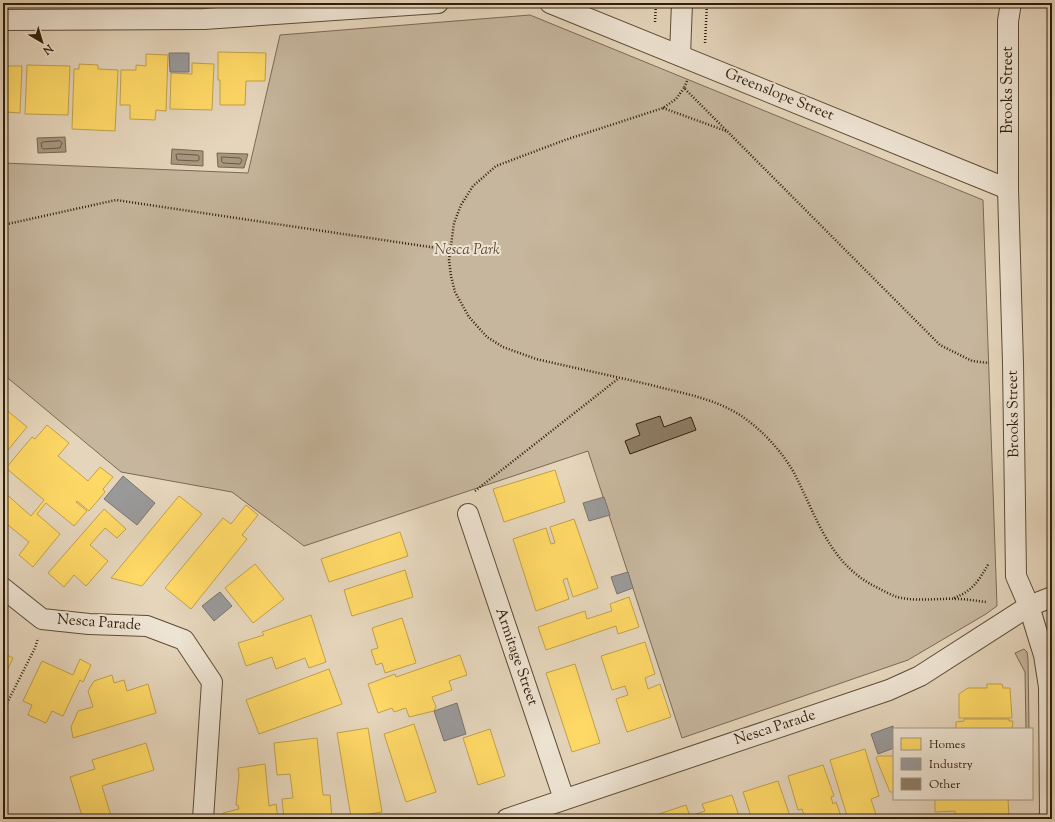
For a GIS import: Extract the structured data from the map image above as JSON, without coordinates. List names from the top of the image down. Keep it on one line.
{"streets":{"street":["Brooks Street","Greenslope Street","Nesca Parade","Armitage Street"]},"crossings":[["Brooks Street","Greenslope Street"],["Brooks Street","Nesca Parade"],["Nesca Parade","Armitage Street"]],"parks":["Nesca Park"],"legend":["Homes","Industry","Other"],"north":"bottom right"}
